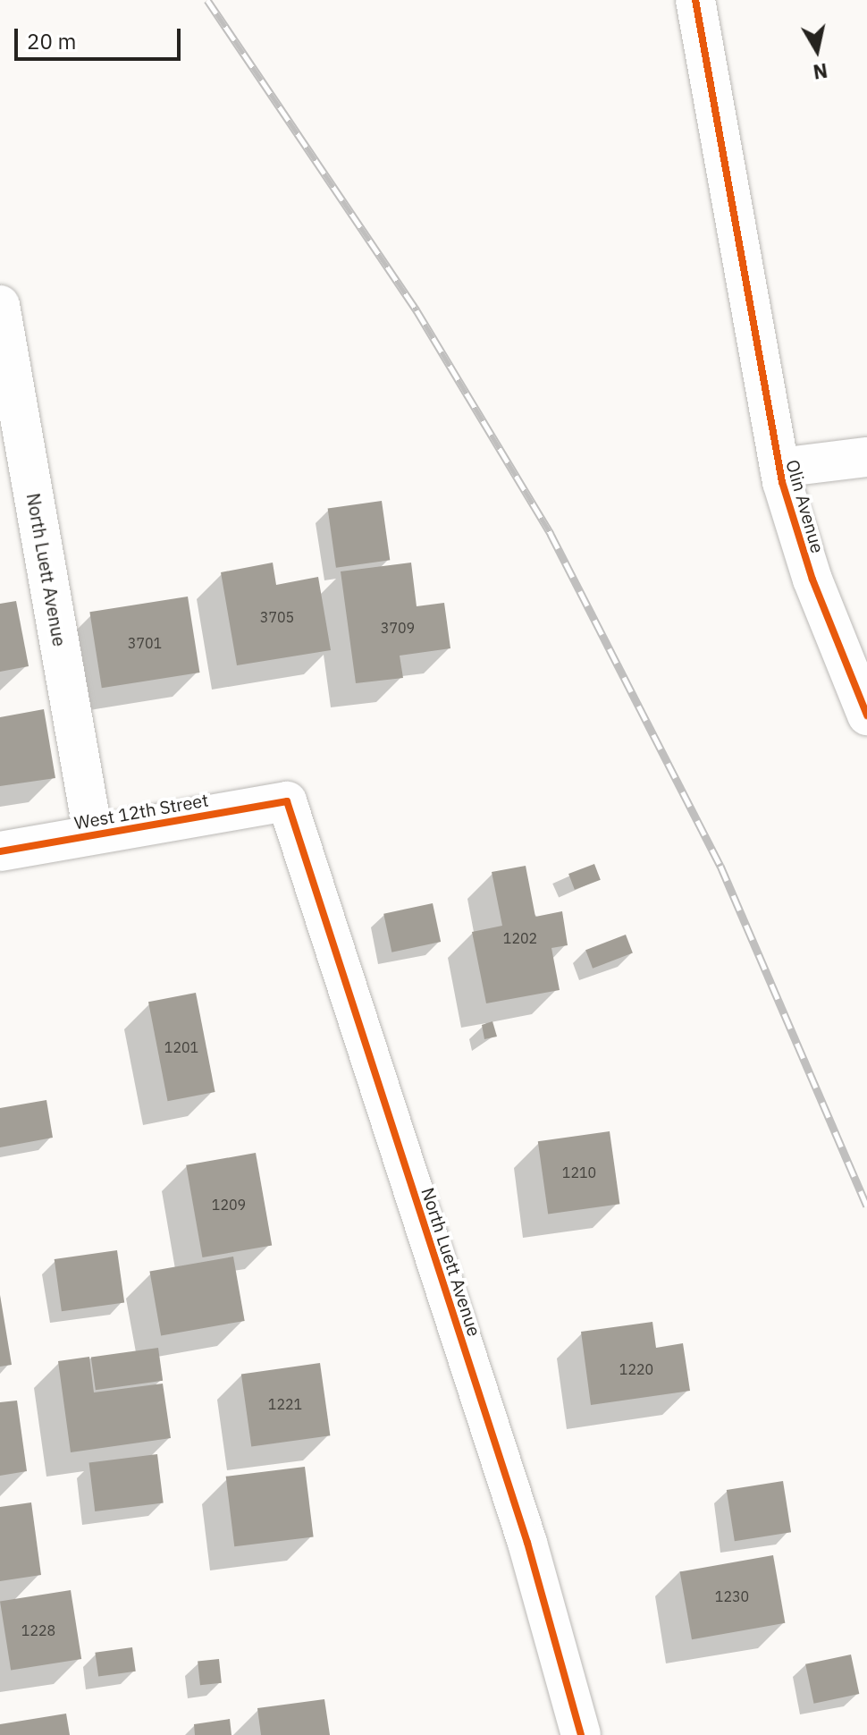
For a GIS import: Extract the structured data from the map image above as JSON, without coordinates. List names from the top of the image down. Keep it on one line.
{"streets":{"street":["Olin Avenue","North Luett Avenue","West 12th Street"]},"crossings":[["North Luett Avenue","West 12th Street"]],"house_numbers":["3705","3709","3701","1202","1201","1210","1209","1220","1221","1230","1228"],"scale_bar":"20 m","north":"bottom"}
